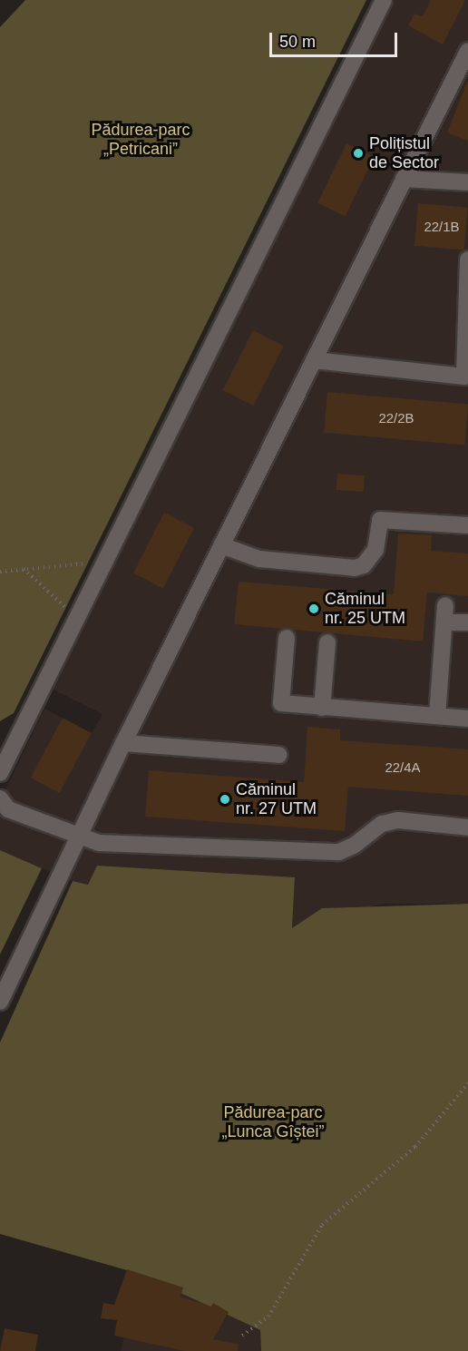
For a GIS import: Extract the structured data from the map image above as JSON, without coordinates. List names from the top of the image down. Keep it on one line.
{"parks":["Pădurea-parc „Petricani”","Pădurea-parc „Lunca Gîștei”"],"places":["Polițistul de Sector","Căminul nr. 25 UTM","Căminul nr. 27 UTM"],"house_numbers":["22/1B","22/2B","22/4A"],"scale_bar":"50 m"}
